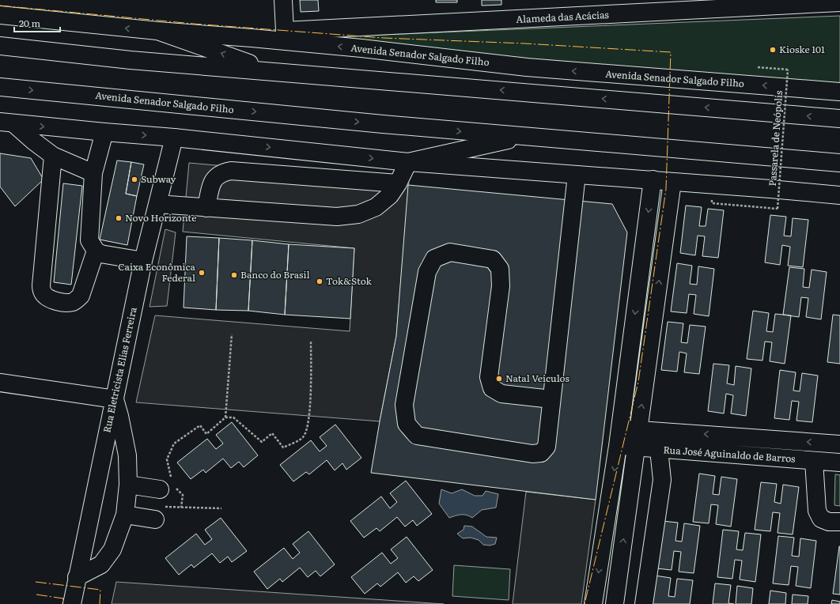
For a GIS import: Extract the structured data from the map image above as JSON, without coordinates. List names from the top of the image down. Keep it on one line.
{"streets":{"main road":["Alameda das Acácias","Avenida Senador Salgado Filho","Rua Eletricista Elias Ferreira","Rua José Aguinaldo de Barros"],"path":["Passarela de Neópolis"]},"places":["Kioske 101","Subway","Novo Horizonte","Caixa Econômica Federal","Banco do Brasil","Tok&Stok","Natal Veículos"],"scale_bar":"20 m"}
